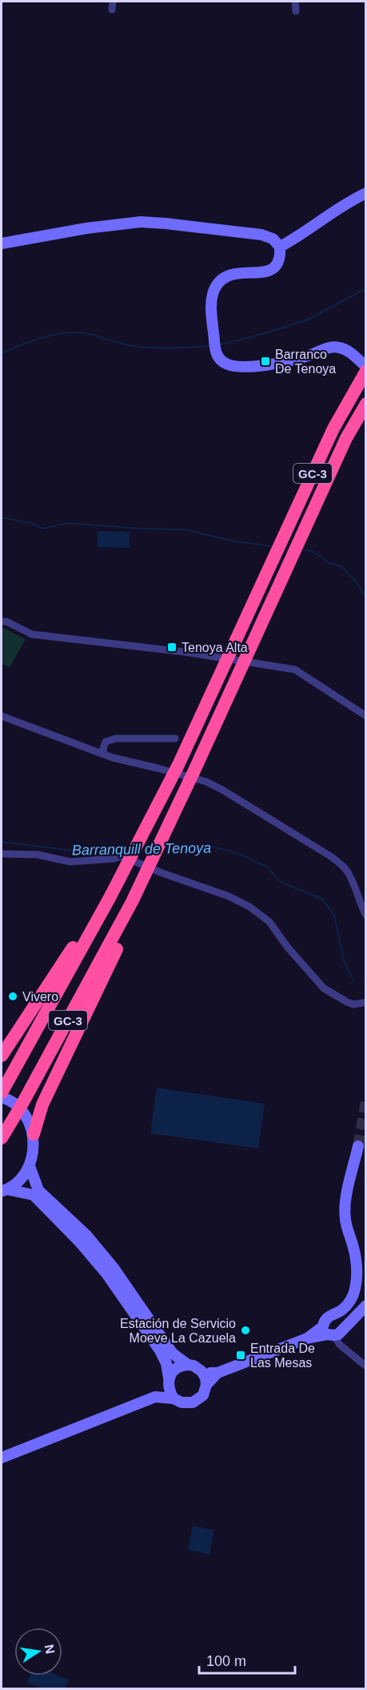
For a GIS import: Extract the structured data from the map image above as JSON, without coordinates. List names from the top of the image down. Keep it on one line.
{"streets":{"highway":["GC-3"]},"water":["Barranquill de Tenoya"],"places":{"transit":["Barranco De Tenoya","Tenoya Alta","Entrada De Las Mesas"],"other":["Vivero","Estación de Servicio Moeve La Cazuela"]},"scale_bar":"100 m","north":"right"}
